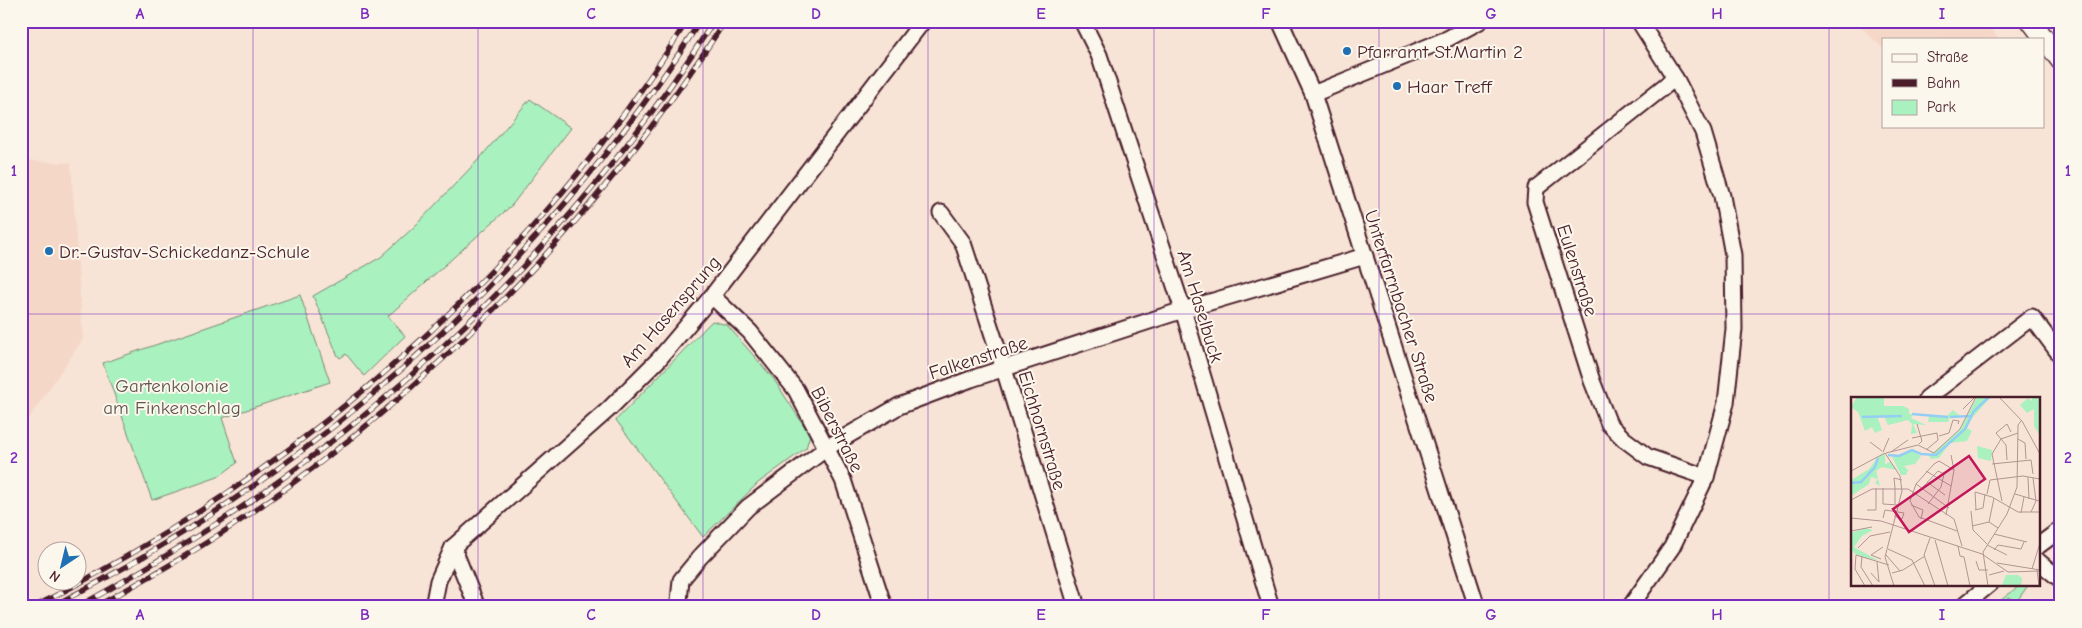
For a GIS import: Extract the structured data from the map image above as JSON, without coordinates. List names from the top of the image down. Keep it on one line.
{"streets":{"street":["Eulenstraße","Am Haselbuck","Unterfarrnbacher Straße","Am Hasensprung","Falkenstraße","Biberstraße","Eichhornstraße"]},"crossings":[["Am Haselbuck","Falkenstraße"],["Unterfarrnbacher Straße","Falkenstraße"],["Am Hasensprung","Biberstraße"],["Falkenstraße","Biberstraße"],["Falkenstraße","Eichhornstraße"]],"parks":["Gartenkolonie am Finkenschlag"],"places":["Pfarramt St.Martin 2","Haar Treff","Dr.-Gustav-Schickedanz-Schule"],"legend":["Straße","Bahn","Park"],"north":"bottom left","grid":{"columns":["A","B","C","D","E","F","G","H","I"],"rows":["1","2"]}}
